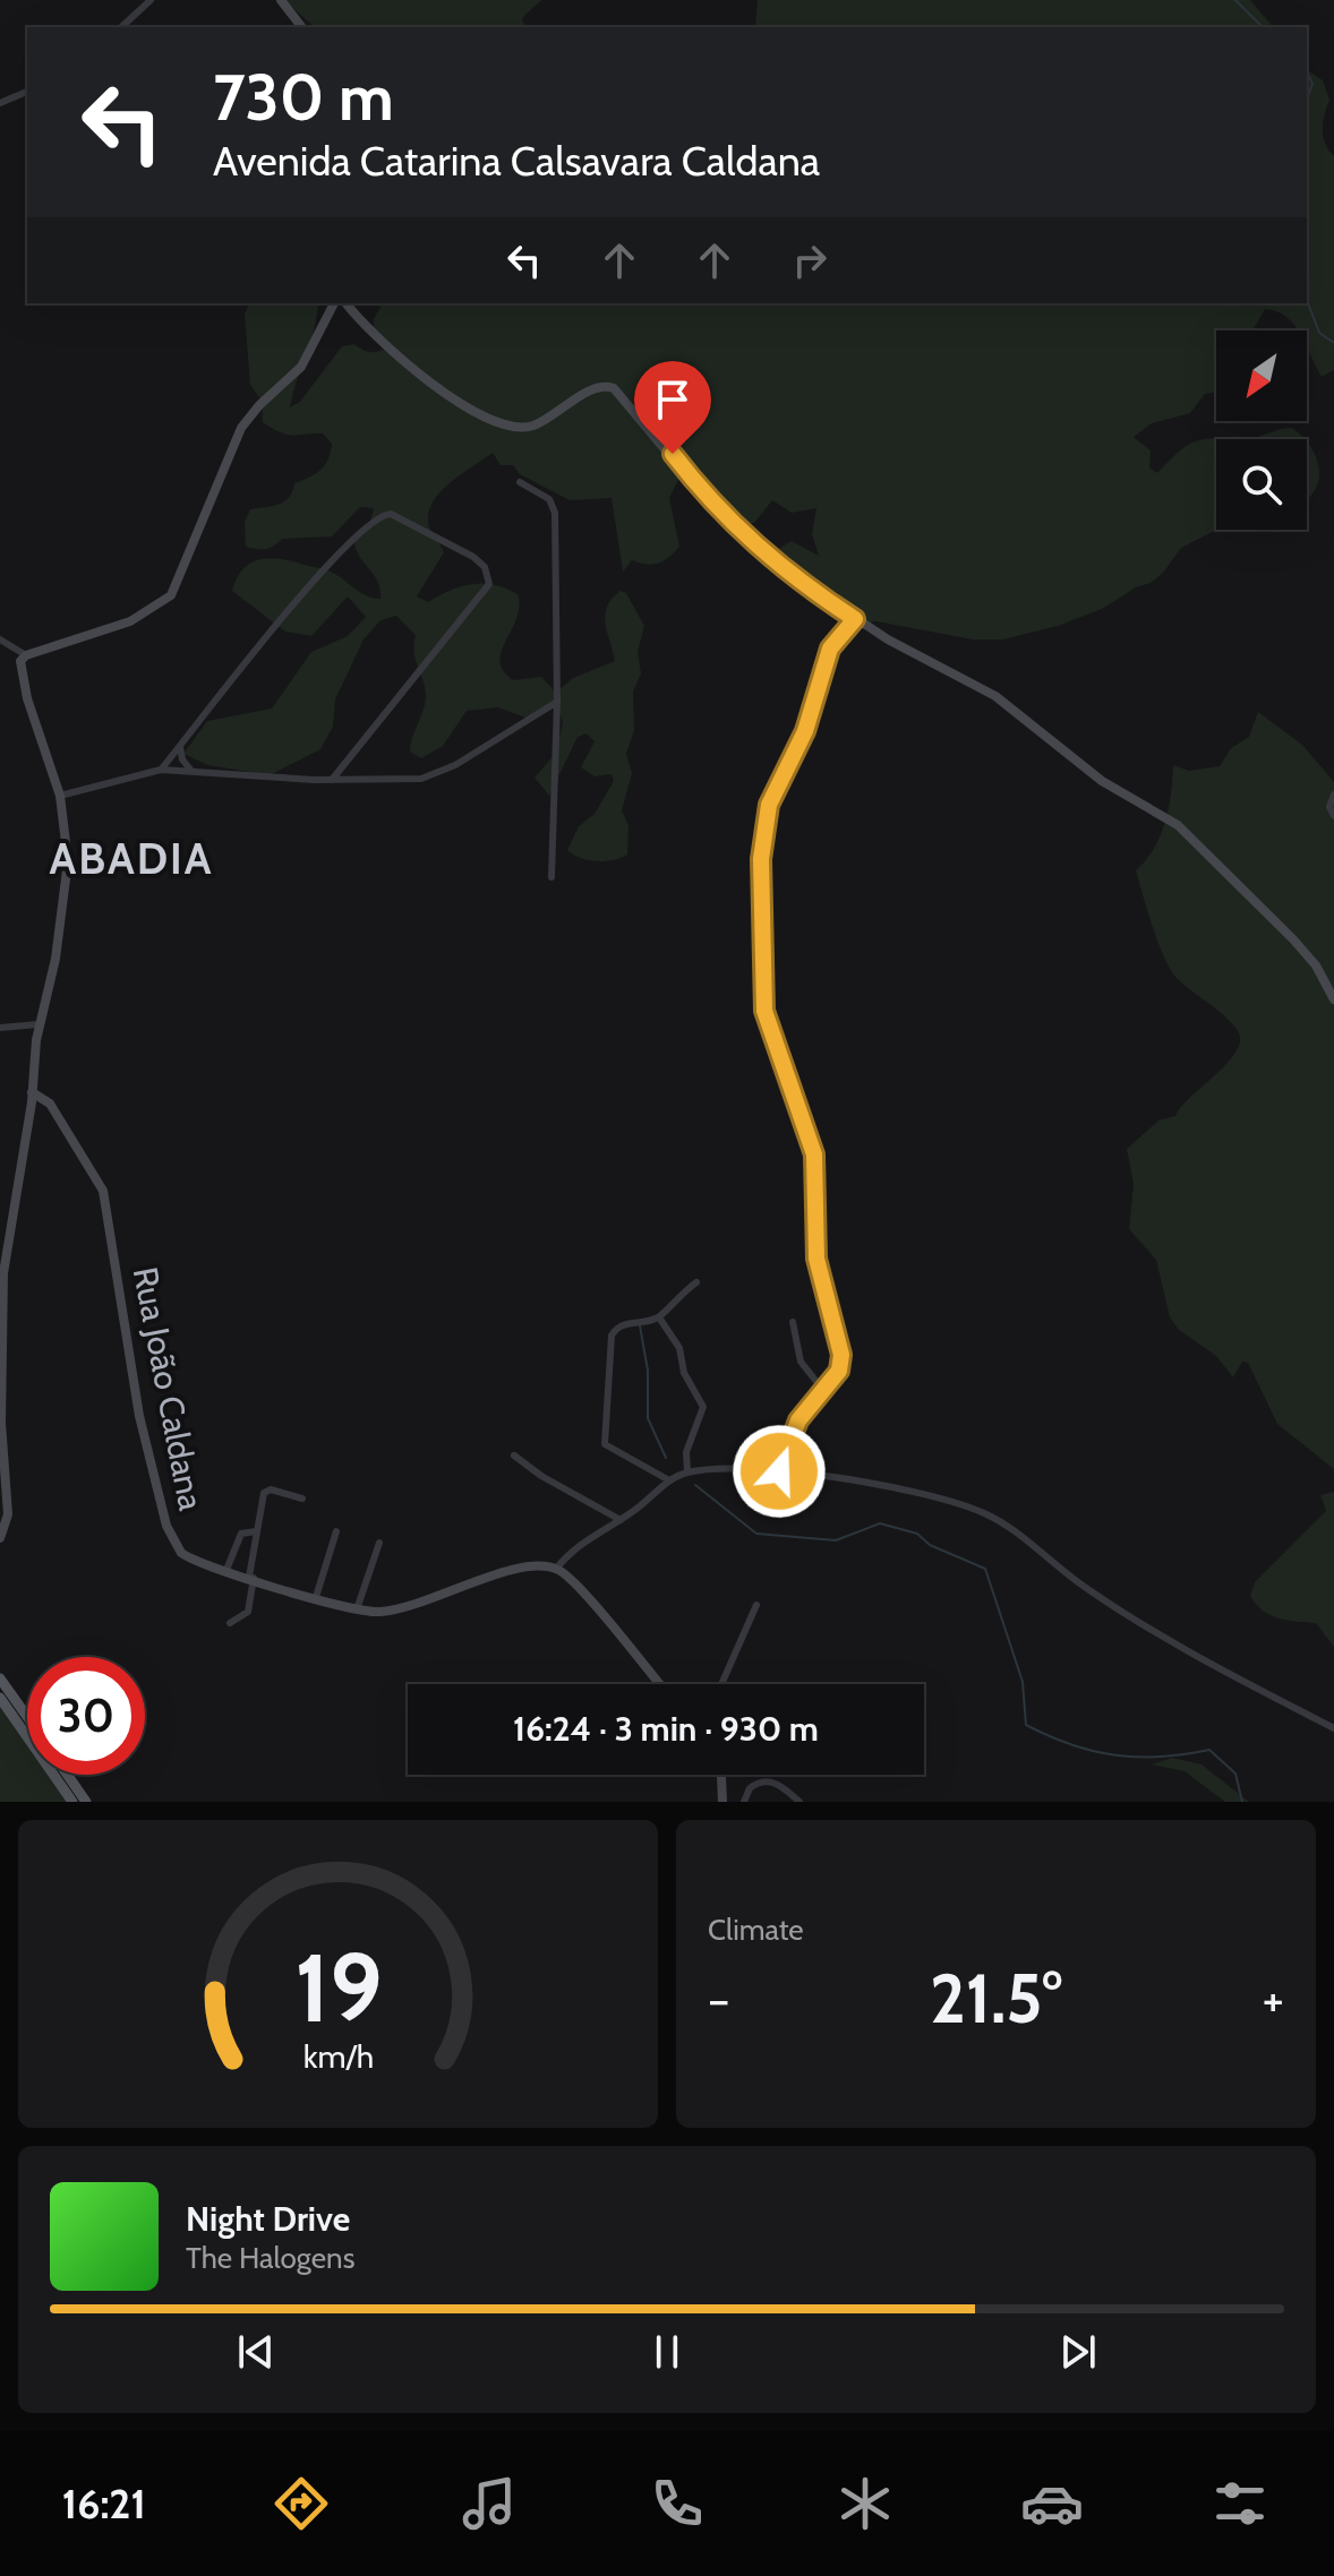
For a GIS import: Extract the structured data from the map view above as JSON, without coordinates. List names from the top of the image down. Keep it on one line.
{"streets":{"street":["Rua João Caldana"]},"districts":["ABADIA"],"north":"bottom left","page":{"turn":["730 m","Avenida Catarina Calsavara Caldana"],"limit":"30","trip":"16:24 · 3 min · 930 m","tile":"Climate","heat":["−","21.5°","+"],"song":["Night Drive","The Halogens"],"tabs":"16:21","gauge":["19","km/h"]}}
